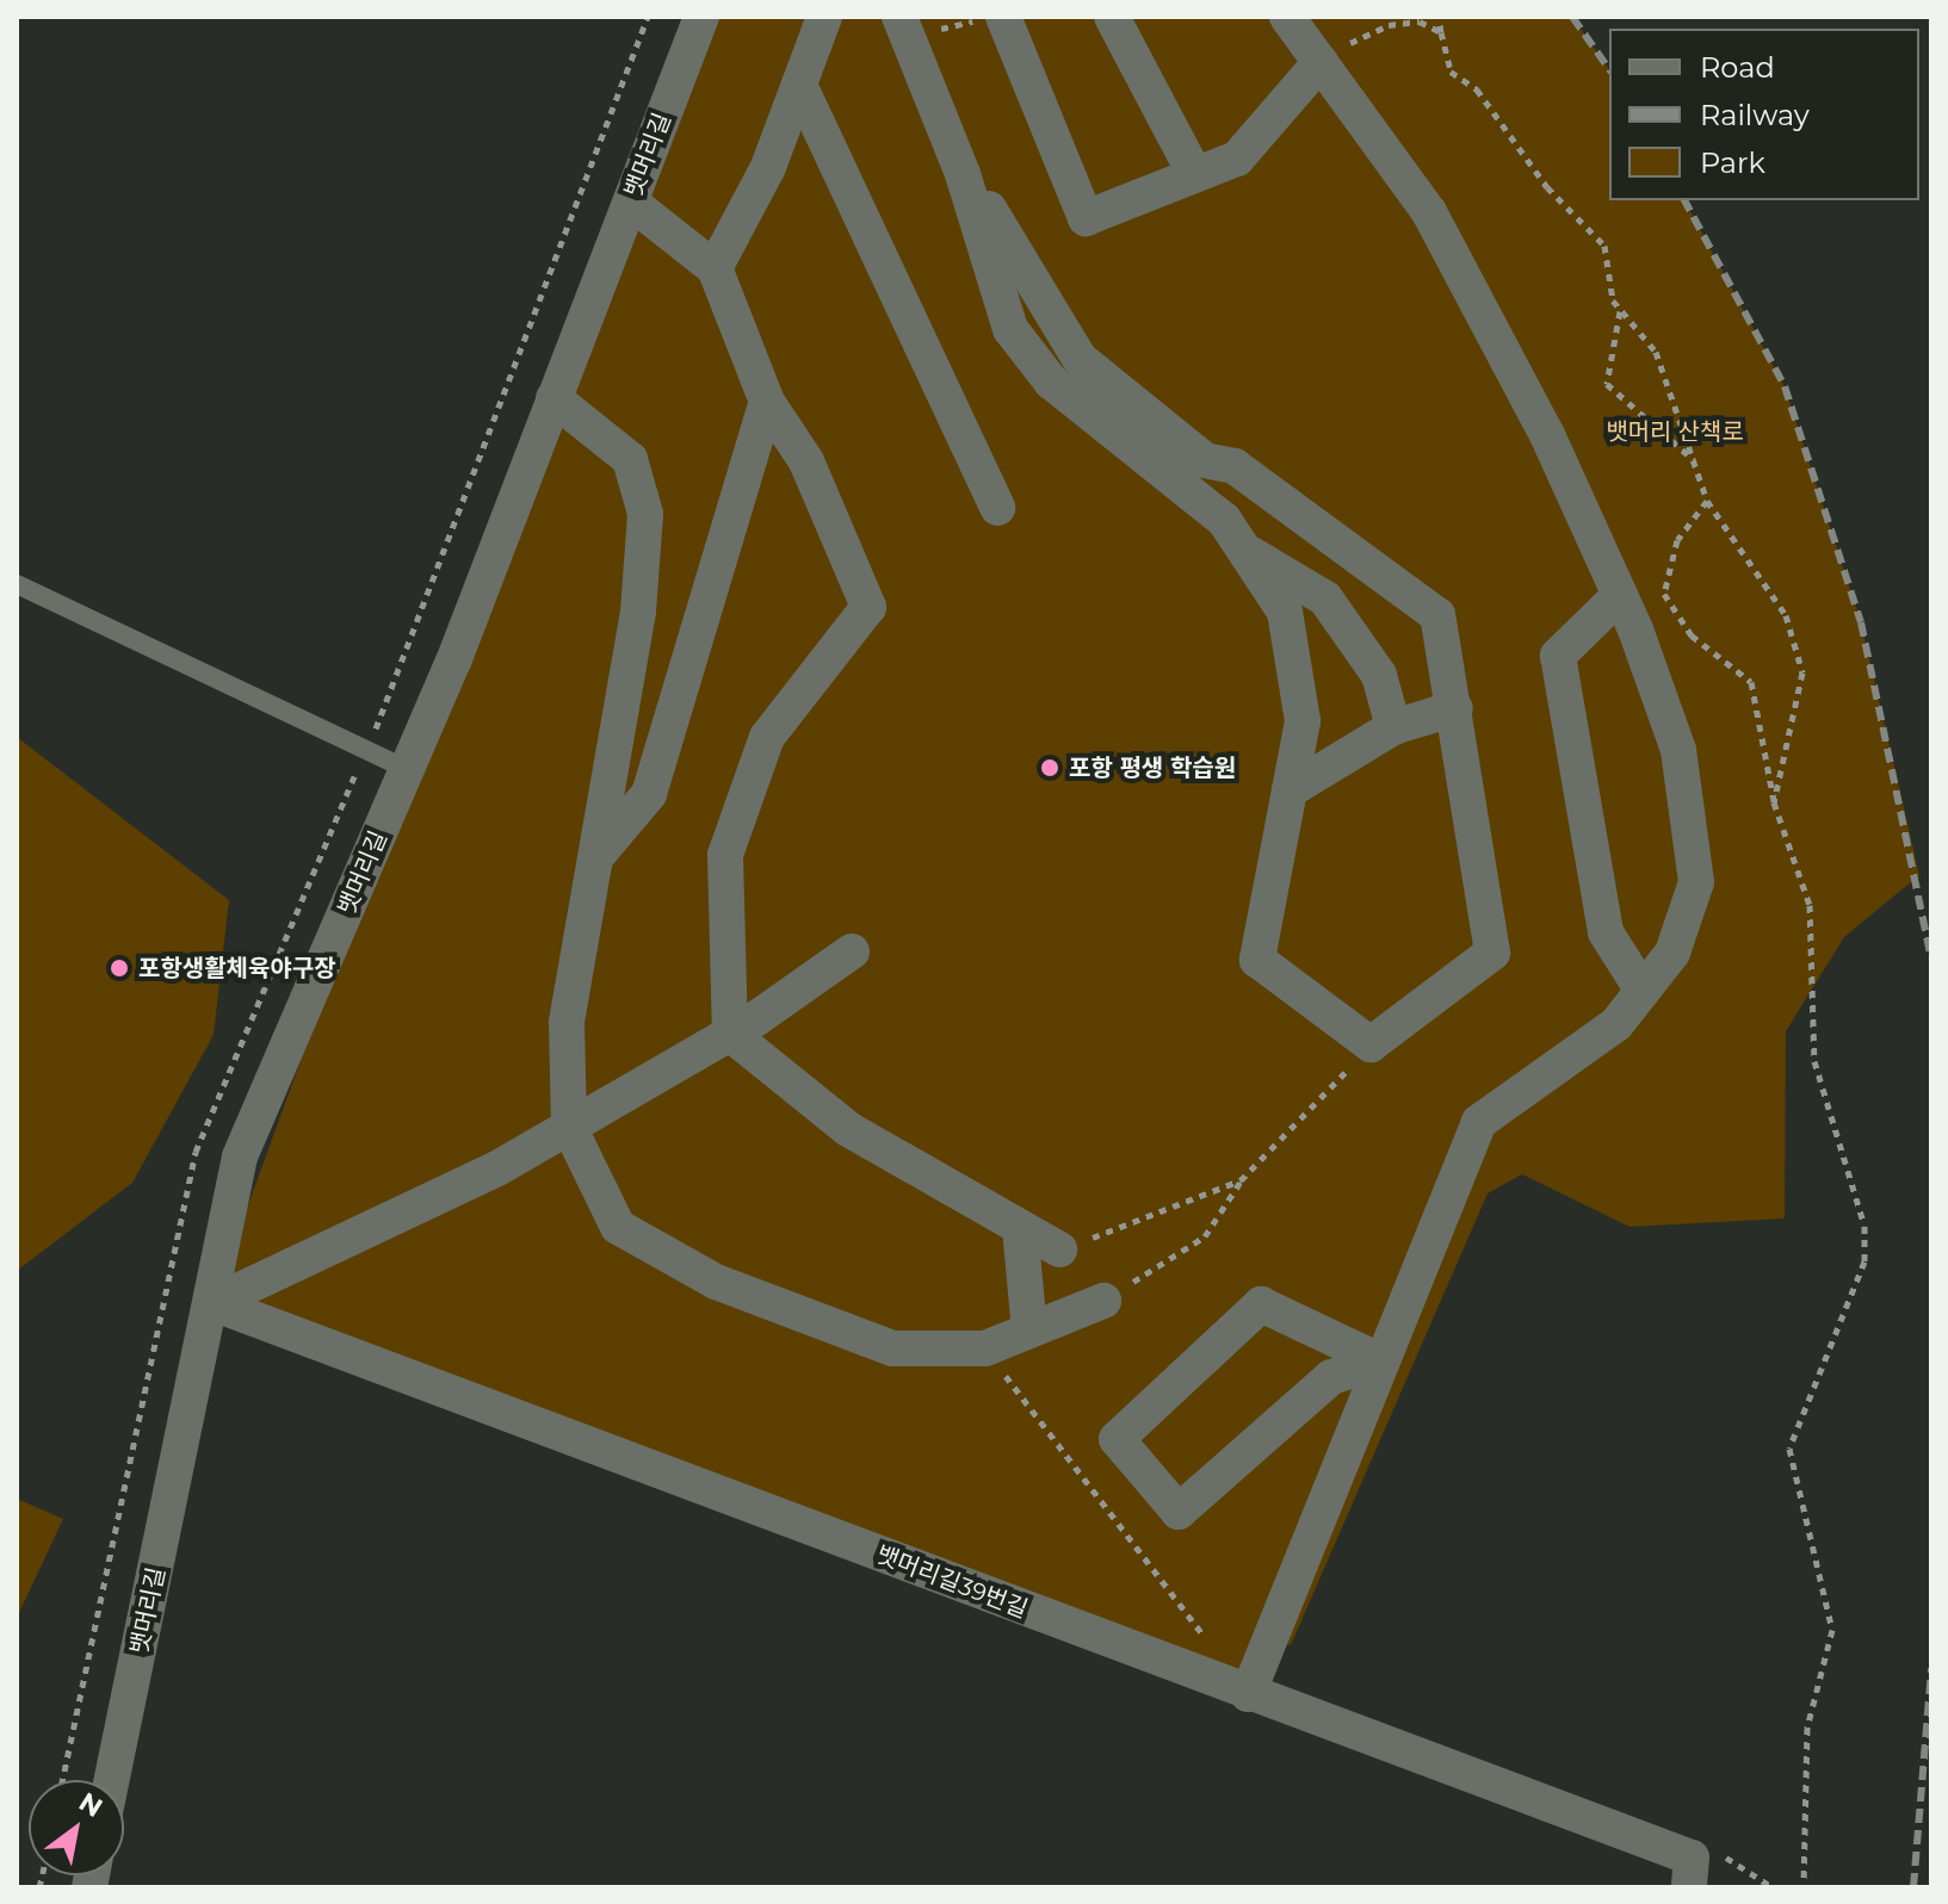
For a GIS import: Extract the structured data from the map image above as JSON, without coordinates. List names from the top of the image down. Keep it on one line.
{"streets":{"street":["뱃머리길","뱃머리길39번길"]},"crossings":[["뱃머리길","뱃머리길39번길"]],"parks":["뱃머리 산책로"],"places":["포항 평생 학습원","포항생활체육야구장"],"legend":["Road","Railway","Park"],"north":"top right"}
